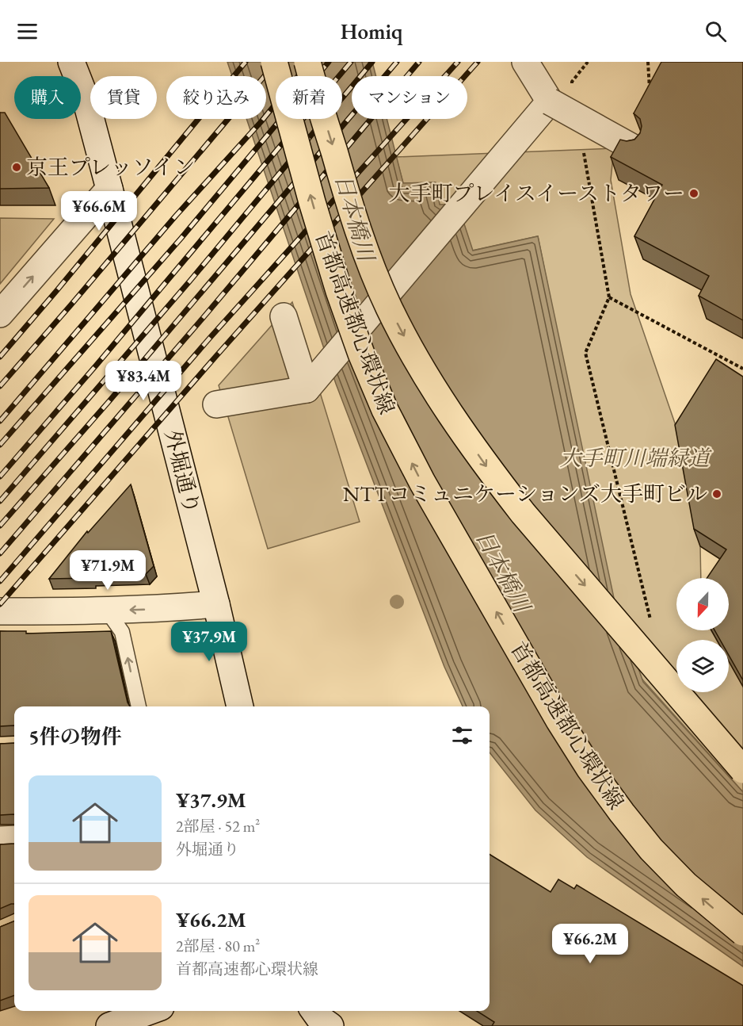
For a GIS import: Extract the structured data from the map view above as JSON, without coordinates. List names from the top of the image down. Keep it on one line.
{"streets":{"highway":["首都高速都心環状線"],"street":["外堀通り"]},"water":["日本橋川"],"parks":["大手町川端緑道"],"places":["京王プレッソイン","大手町プレイスイーストタワー","NTTコミュニケーションズ大手町ビル"],"north":"bottom","page":{"header":"Homiq","chip":["購入","賃貸","絞り込み","新着","マンション"],"price":["¥66.6M","¥83.4M","¥71.9M","¥37.9M","¥66.2M"],"heading":"5件の物件","list":[{"name":"¥37.9M","note":"2部屋 · 52 m² · 外堀通り"},{"name":"¥66.2M","note":"2部屋 · 80 m² · 首都高速都心環状線"}]}}
